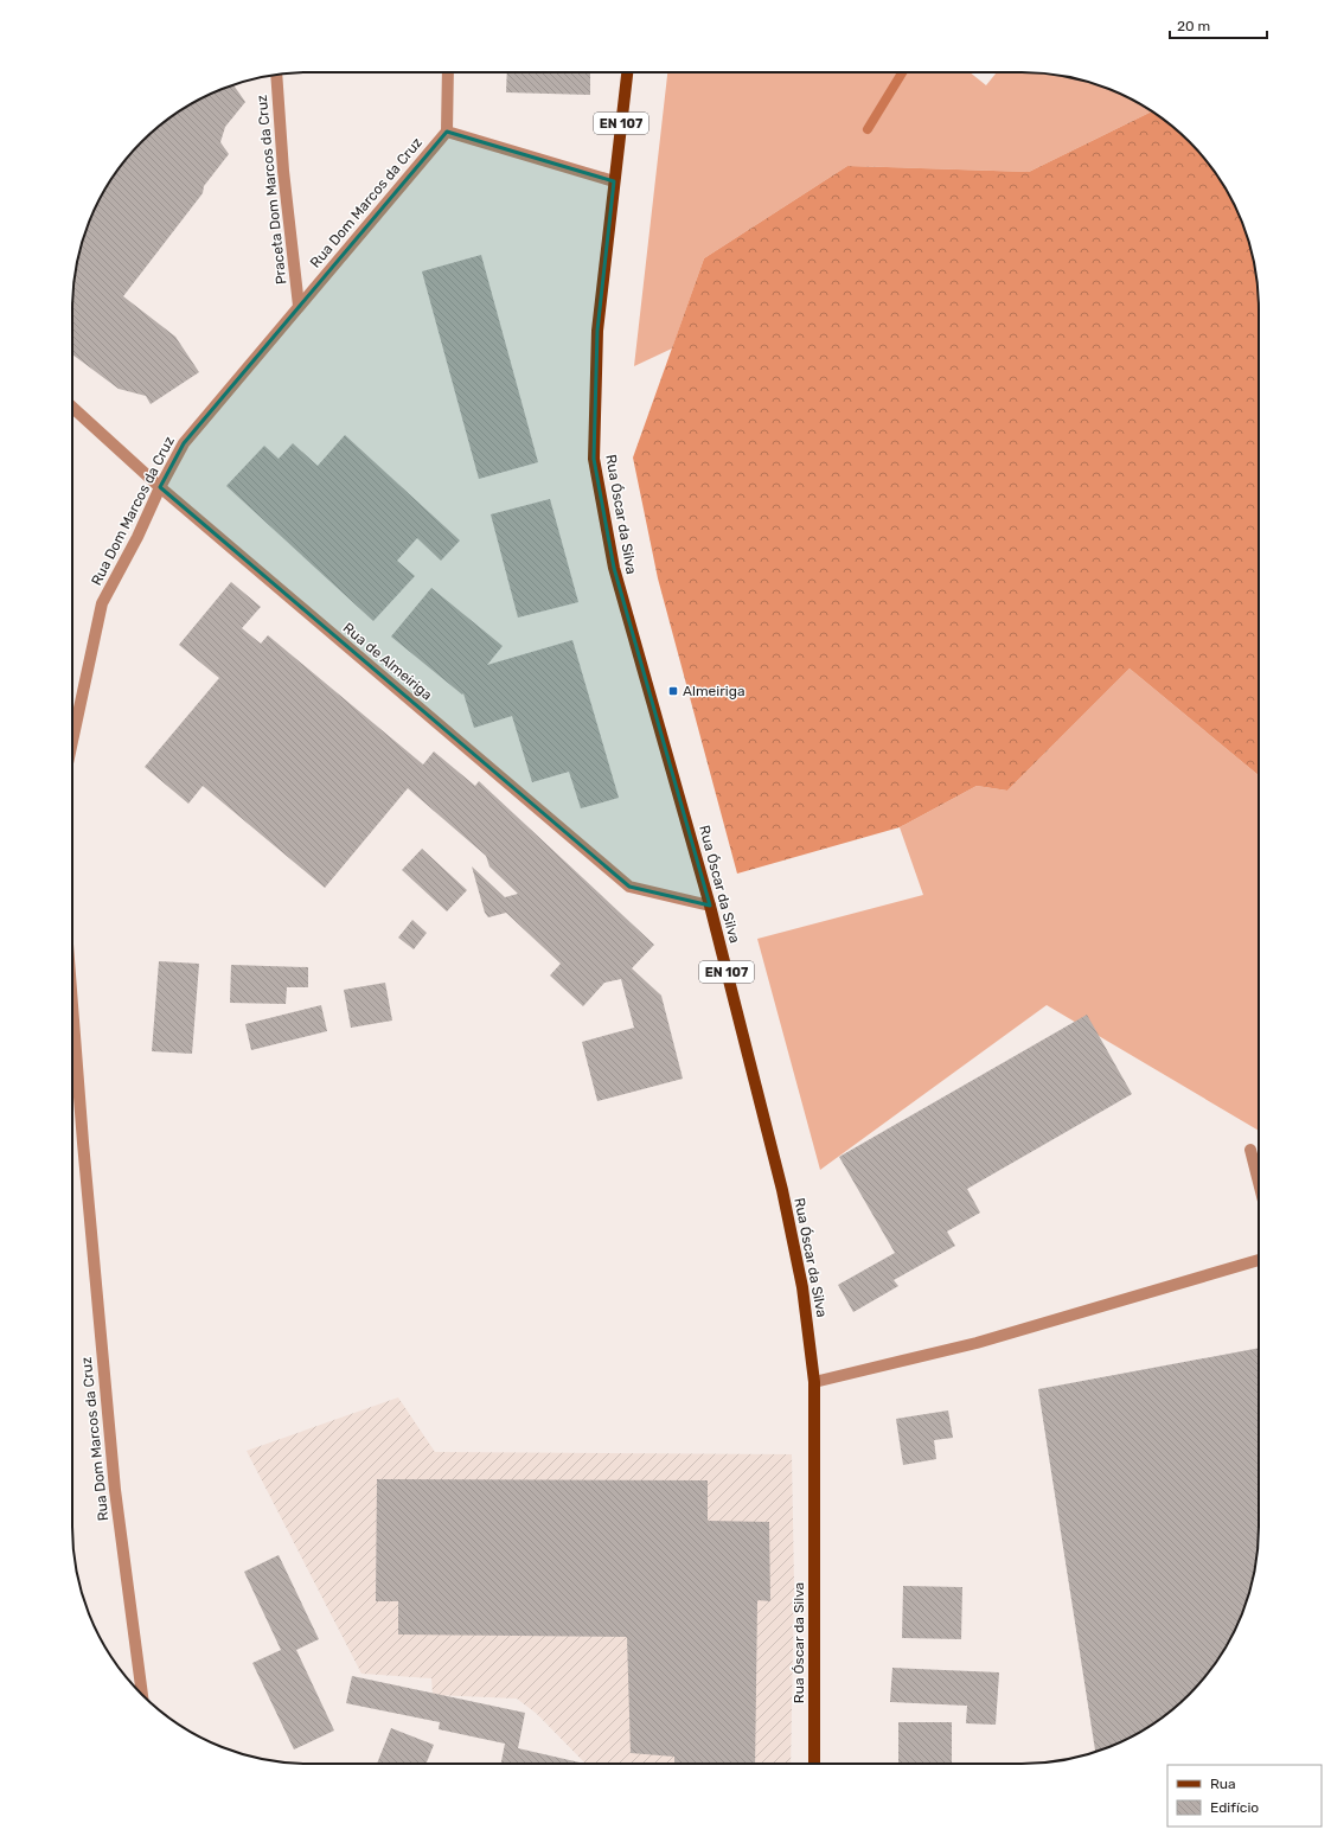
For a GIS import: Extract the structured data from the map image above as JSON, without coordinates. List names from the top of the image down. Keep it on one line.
{"streets":{"main road":["EN 107","Rua Óscar da Silva"],"street":["Praceta Dom Marcos da Cruz","Rua Dom Marcos da Cruz","Rua de Almeiriga"]},"crossings":[["Praceta Dom Marcos da Cruz","Rua Dom Marcos da Cruz"],["Rua Dom Marcos da Cruz","Rua de Almeiriga"],["Rua Óscar da Silva","Rua de Almeiriga"]],"places":{"transit":["Almeiriga"]},"legend":["Rua","Edifício"],"scale_bar":"20 m"}
